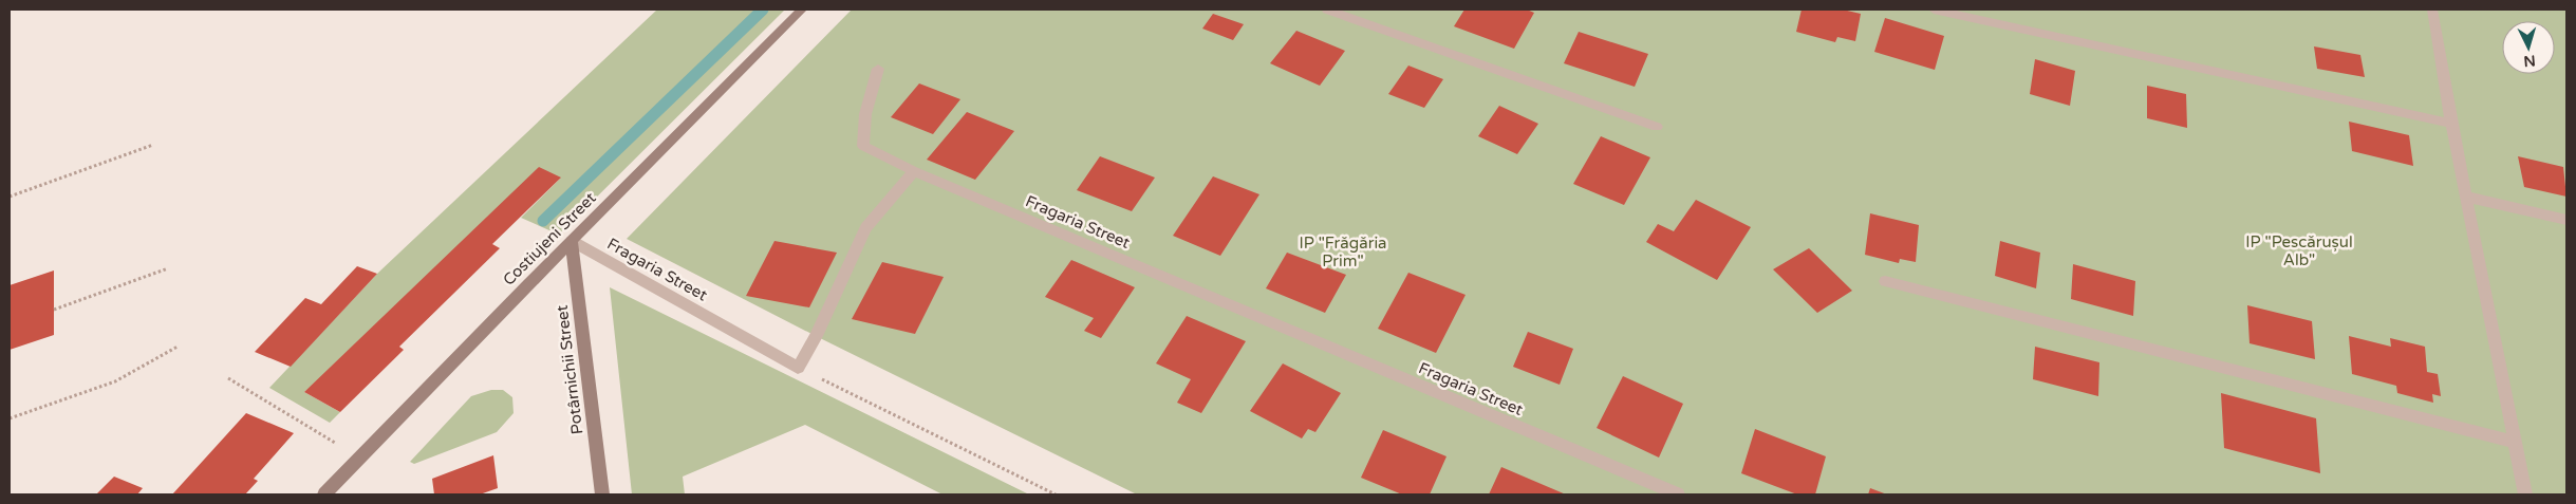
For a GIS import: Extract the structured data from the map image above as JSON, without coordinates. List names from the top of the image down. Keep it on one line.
{"streets":{"street":["Fragaria Street","Costiujeni Street","Potârnichii Street"]},"crossings":[["Fragaria Street","Costiujeni Street"],["Fragaria Street","Potârnichii Street"],["Costiujeni Street","Potârnichii Street"]],"parks":["IP \"Pescărușul Alb\"","IP \"Frăgăria Prim\""],"north":"bottom"}
